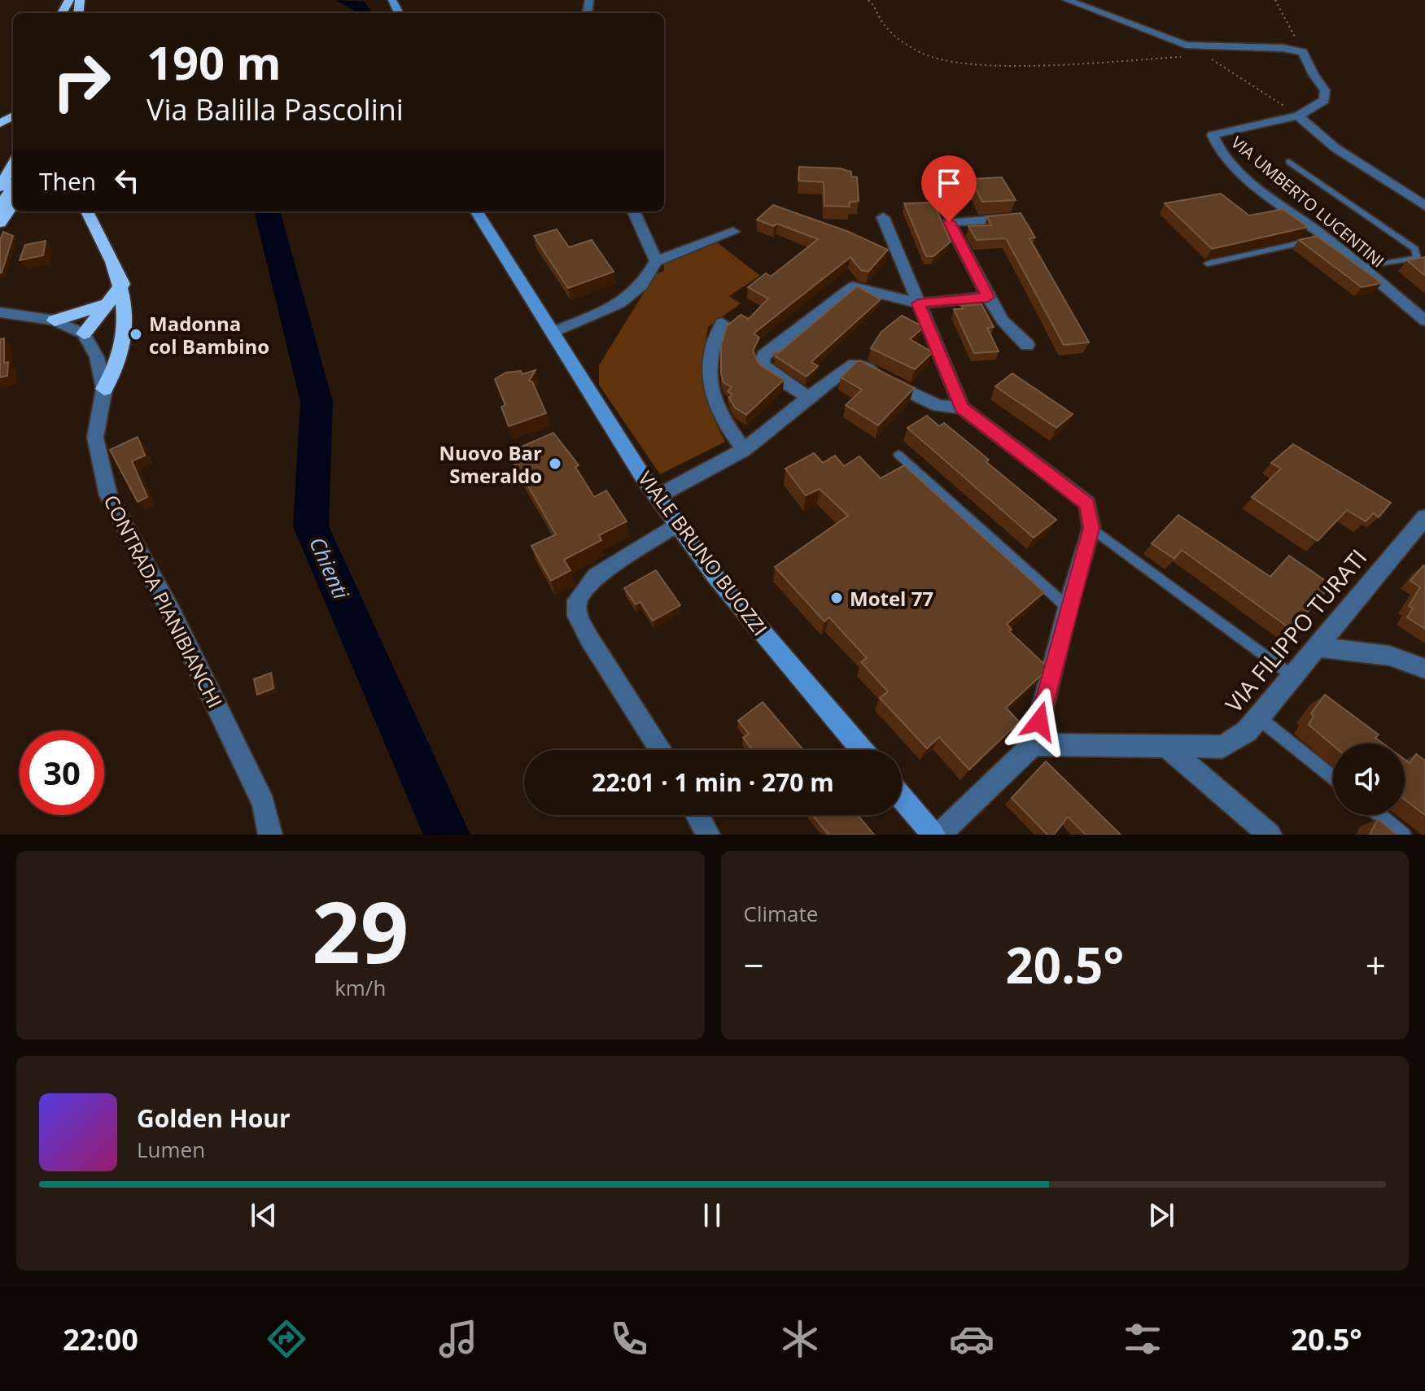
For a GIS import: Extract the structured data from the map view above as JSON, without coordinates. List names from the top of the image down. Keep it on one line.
{"streets":{"main road":["VIALE BRUNO BUOZZI"],"street":["VIA UMBERTO LUCENTINI","CONTRADA PIANIBIANCHI","VIA FILIPPO TURATI"]},"water":["Chienti"],"places":["Madonna col Bambino","Nuovo Bar Smeraldo","Motel 77"],"page":{"turn":["190 m","Via Balilla Pascolini"],"then":"Then","limit":"30","trip":"22:01 · 1 min · 270 m","tile":[["29","km/h"],"Climate"],"heat":["−","20.5°","+"],"song":["Golden Hour","Lumen"],"tabs":["22:00","20.5°"]}}
